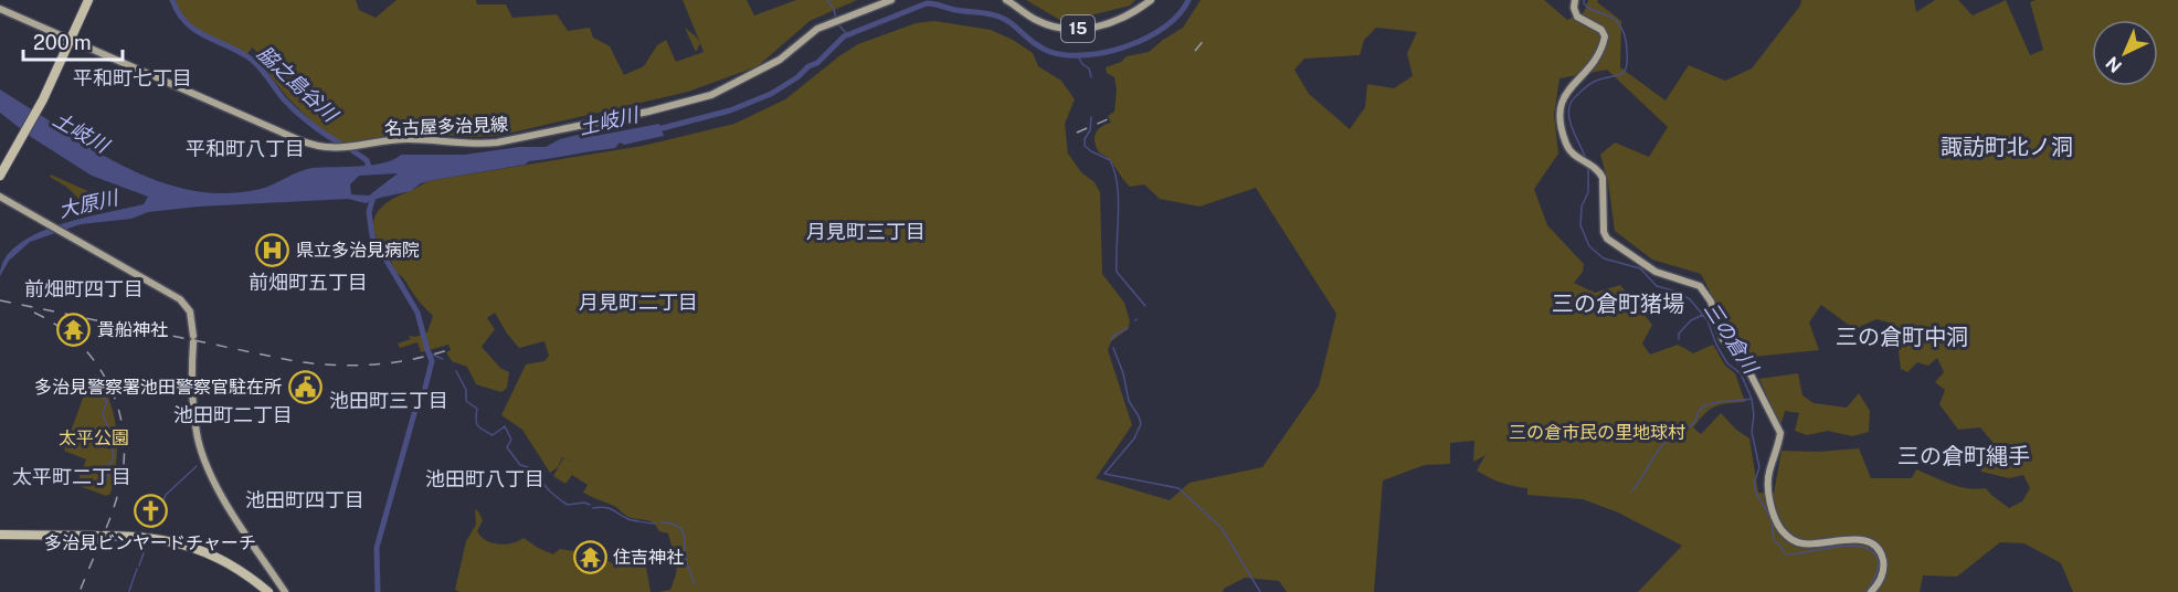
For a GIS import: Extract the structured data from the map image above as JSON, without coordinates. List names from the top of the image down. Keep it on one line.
{"streets":{"main road":["15","名古屋多治見線"]},"districts":["平和町七丁目","諏訪町北ノ洞","平和町八丁目","月見町三丁目","前畑町五丁目","前畑町四丁目","月見町二丁目","三の倉町猪場","三の倉町中洞","池田町三丁目","池田町二丁目","三の倉町縄手","太平町二丁目","池田町八丁目","池田町四丁目"],"water":["脇之島谷川","土岐川","大原川","三の倉川"],"parks":["三の倉市民の里地球村","太平公園"],"places":{"hospital":["県立多治見病院"],"temple":["貴船神社","住吉神社"],"public building":["多治見警察署池田警察官駐在所"],"church":["多治見ビンヤードチャーチ"]},"scale_bar":"200 m","north":"bottom left"}
